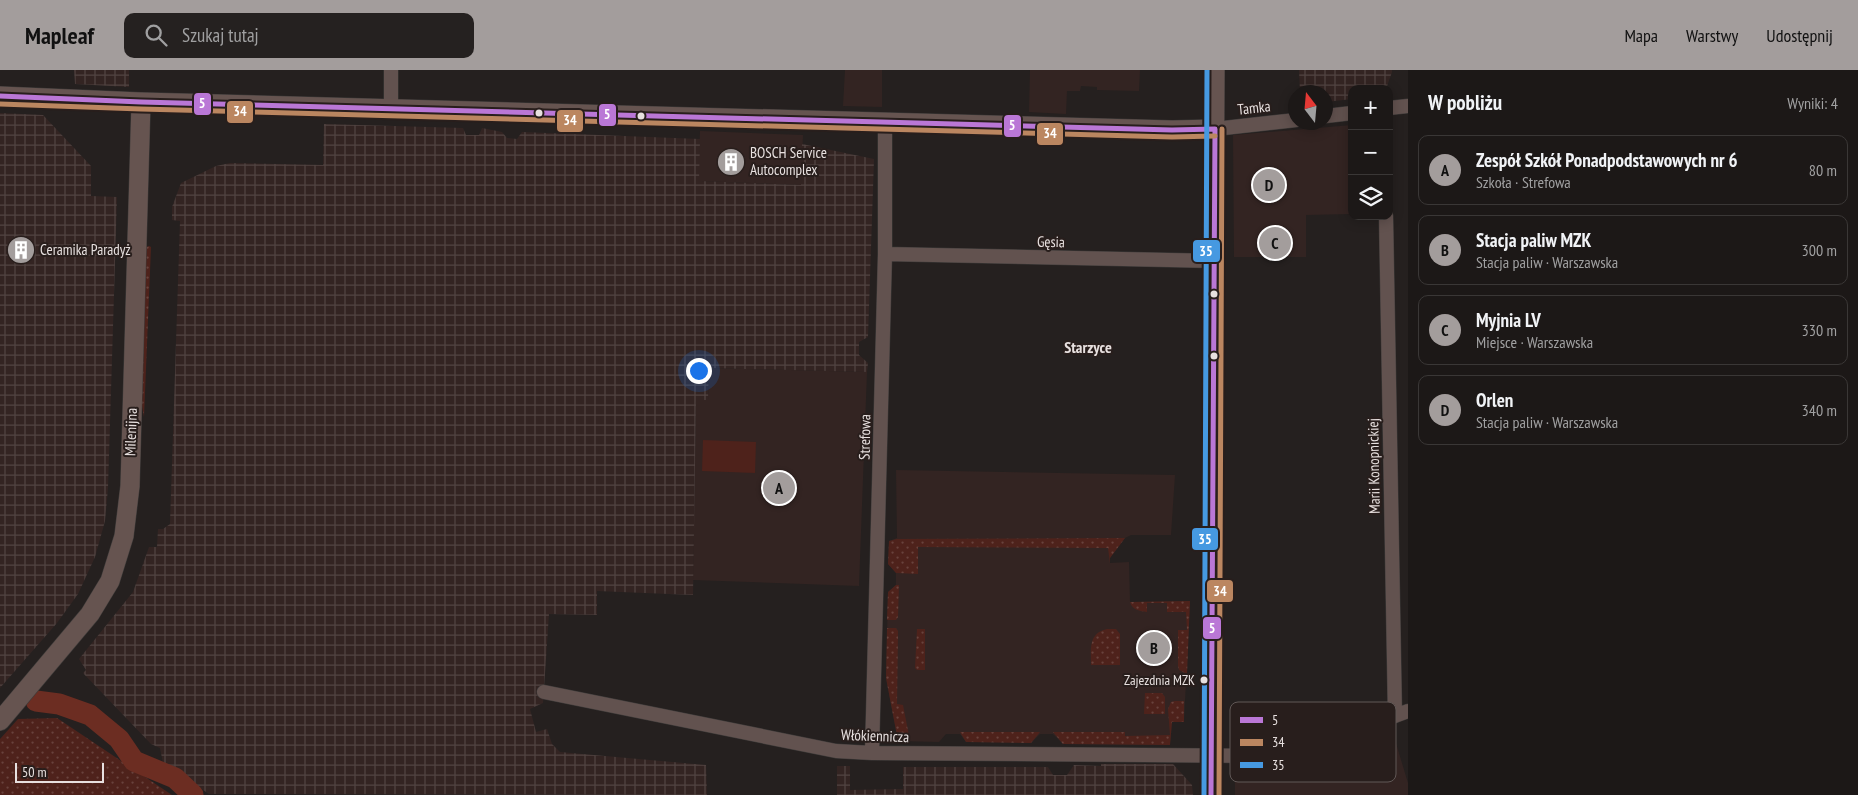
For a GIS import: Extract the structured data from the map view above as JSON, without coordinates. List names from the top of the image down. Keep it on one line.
{"streets":{"main road":["Milenijna"],"street":["Tamka","Gęsia","Strefowa","Marii Konopnickiej","Włókiennicza"]},"crossings":[["Gęsia","Strefowa"],["Strefowa","Włókiennicza"]],"districts":["Starzyce"],"places":{"building":["BOSCH Service Autocomplex","Ceramika Paradyż"],"other":["Zajezdnia MZK"]},"lines":["transit line 35","transit line 5","transit line 34"],"legend":["5","34","35"],"scale_bar":"50 m","north":"top","page":{"header":"Mapleaf","search":"Szukaj tutaj","nav":["Mapa","Warstwy","Udostępnij"],"heading":["W pobliżu","Wyniki: 4"],"map_buttons":["+","−"],"list":[{"mark":"A","name":"Zespół Szkół Ponadpodstawowych nr 6","note":"Szkoła · Strefowa","value":"80 m"},{"mark":"B","name":"Stacja paliw MZK","note":"Stacja paliw · Warszawska","value":"300 m"},{"mark":"C","name":"Myjnia LV","note":"Miejsce · Warszawska","value":"330 m"},{"mark":"D","name":"Orlen","note":"Stacja paliw · Warszawska","value":"340 m"}],"pins":["D","C","A","B"],"scale":"50 m"}}
